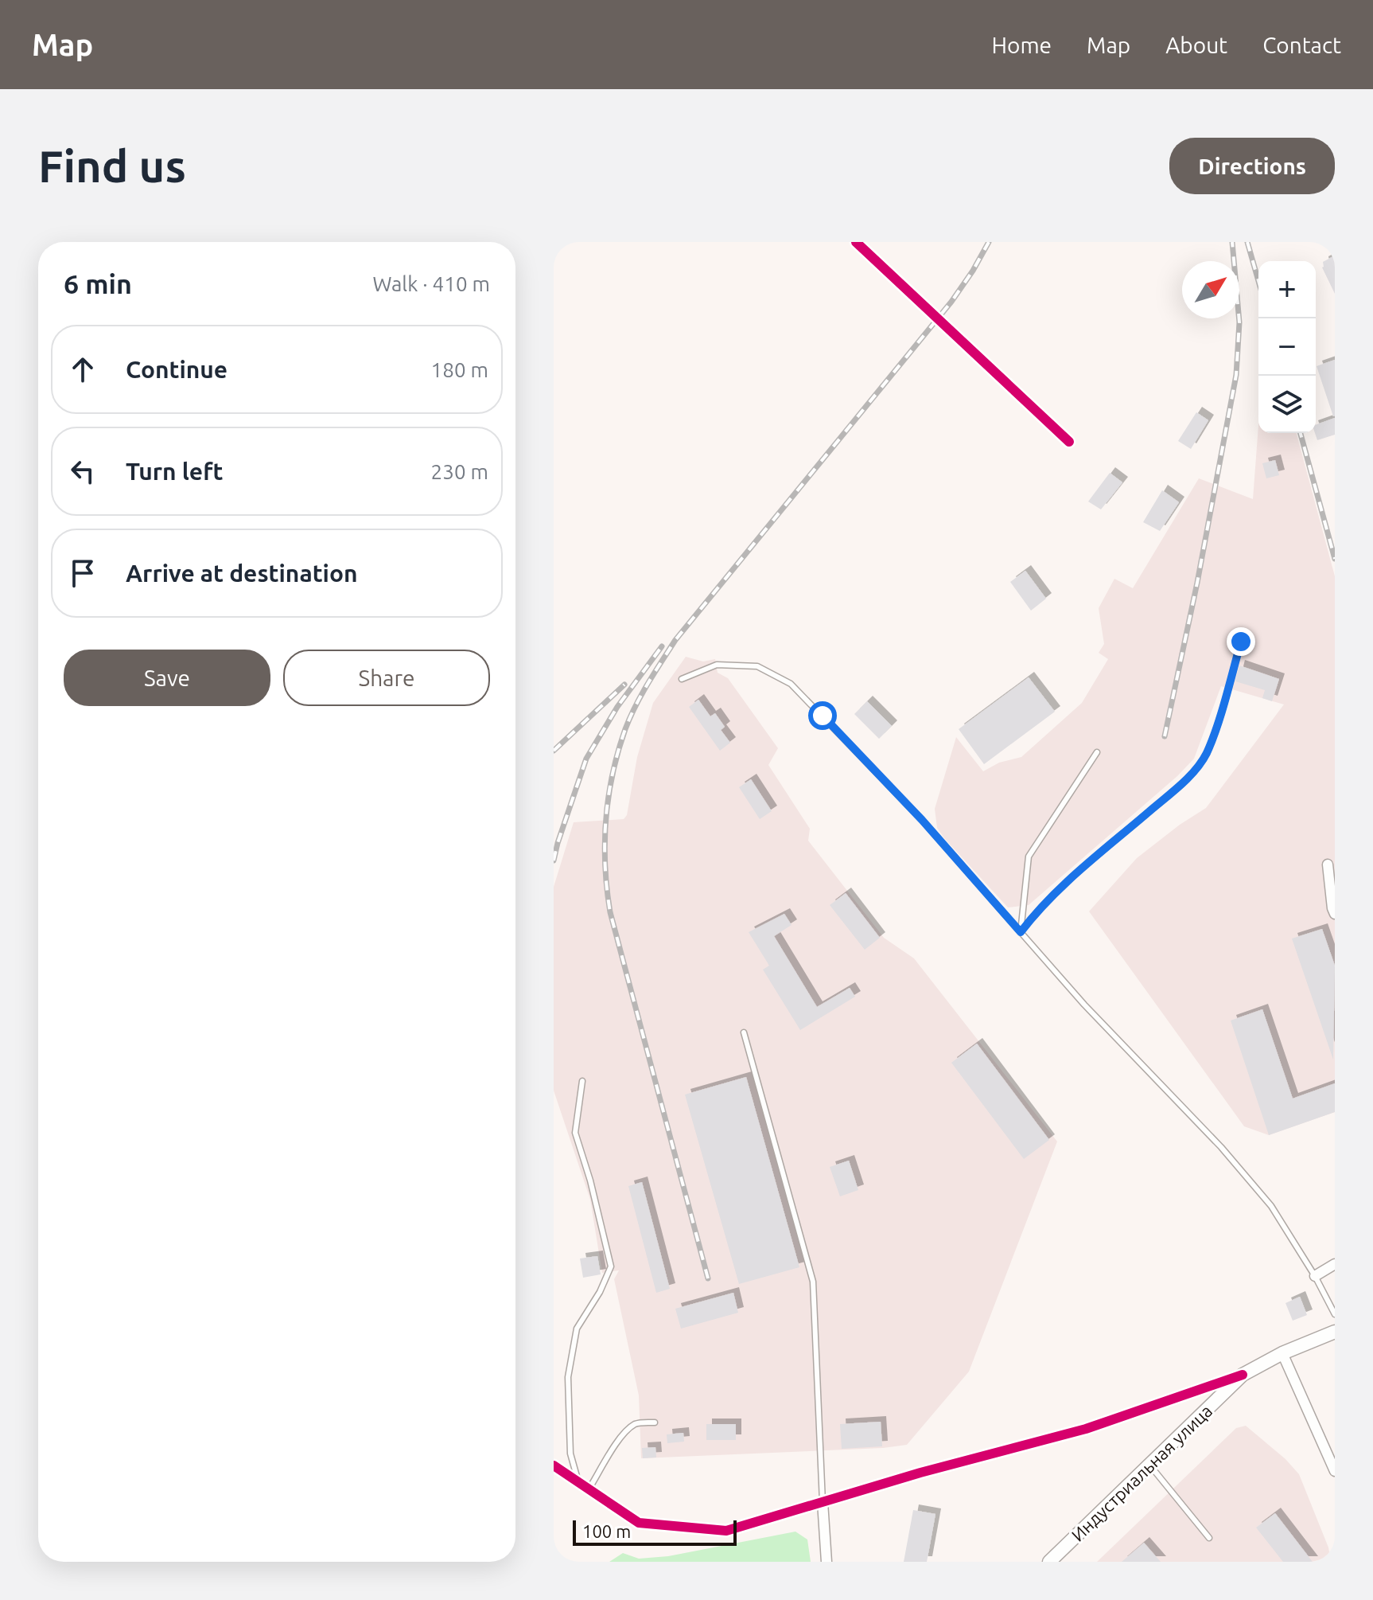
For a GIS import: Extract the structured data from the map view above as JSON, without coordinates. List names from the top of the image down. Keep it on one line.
{"streets":{"main road":["Индустриальная улица"]},"scale_bar":"100 m","north":"top right","page":{"header":"Map","nav":["Home","Map","About","Contact"],"buttons":["Directions",["Save","Share"]],"title":"Find us","heading":["6 min","Walk · 410 m"],"map_buttons":["+","−"],"list":[["Continue","180 m"],["Turn left","230 m"],"Arrive at destination"],"scale":"100 m"}}
